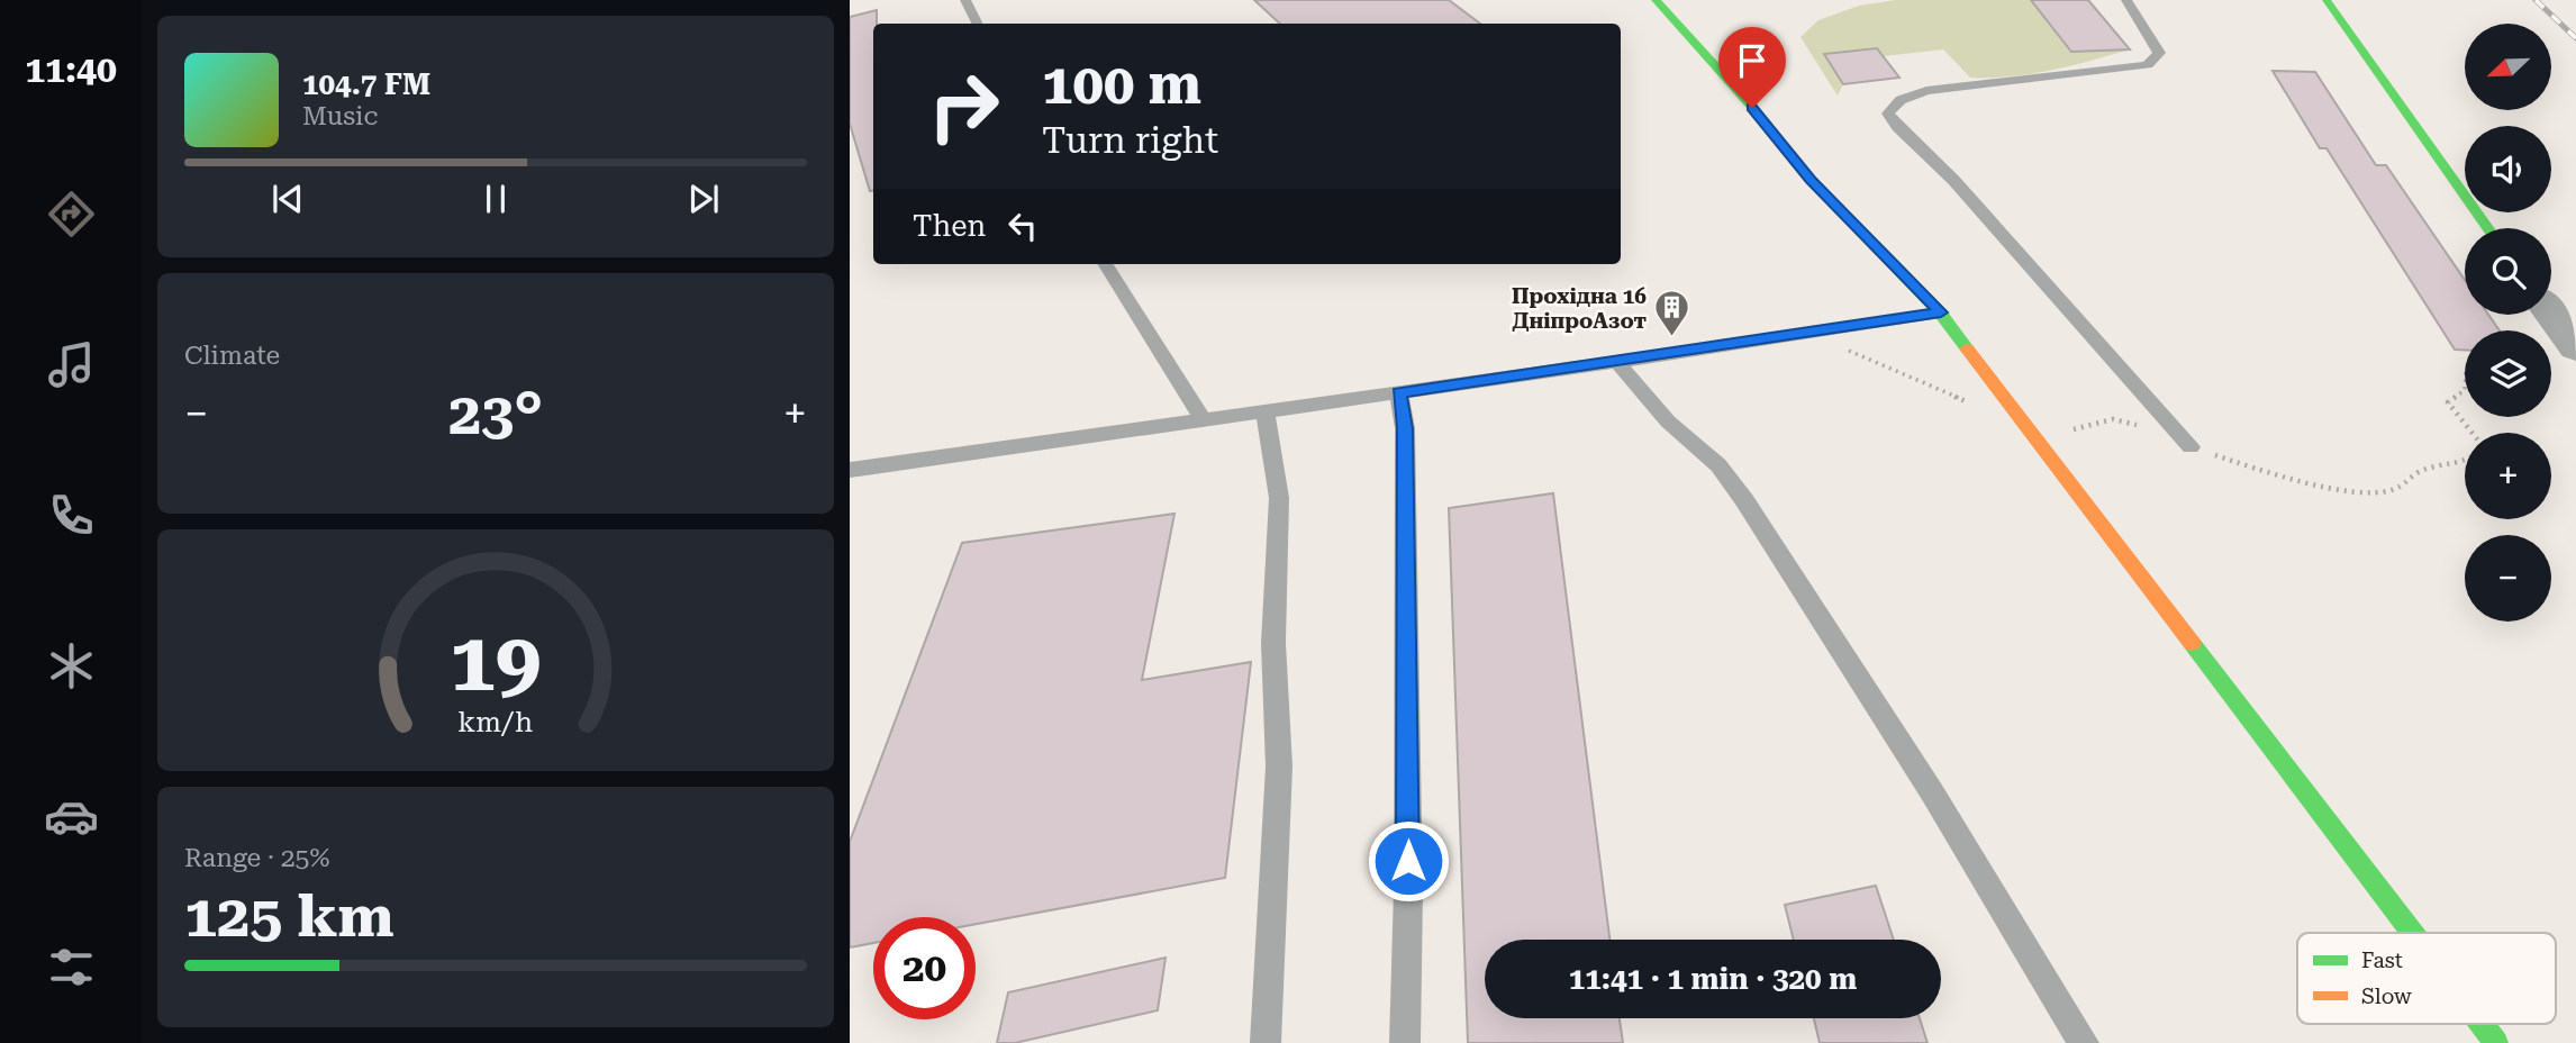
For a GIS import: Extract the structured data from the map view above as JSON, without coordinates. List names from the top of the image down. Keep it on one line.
{"places":{"building":["Прохідна 16 ДніпроАзот"]},"legend":["Fast","Slow"],"north":"bottom left","page":{"tabs":"11:40","map_buttons":["+","−"],"turn":["100 m","Turn right"],"song":["104.7 FM","Music"],"then":"Then","tile":["Climate",["Range · 25%","125 km"]],"heat":["−","23°","+"],"limit":"20","trip":"11:41 · 1 min · 320 m","gauge":["19","km/h"]}}
